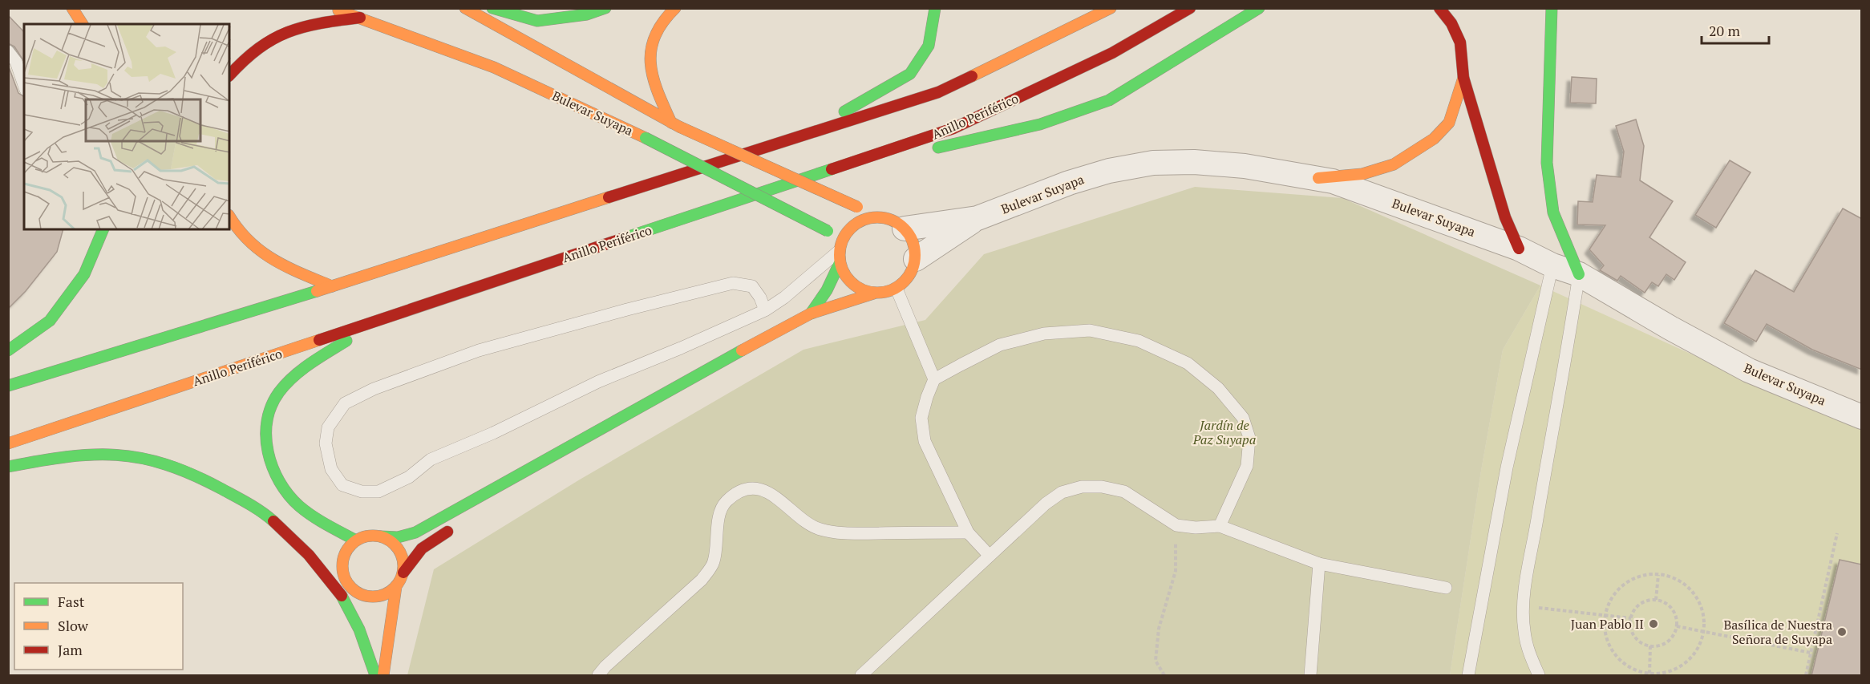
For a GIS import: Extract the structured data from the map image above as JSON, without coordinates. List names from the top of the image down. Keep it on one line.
{"streets":{"main road":["Bulevar Suyapa","Anillo Periférico"]},"parks":["Jardín de Paz Suyapa"],"places":["Juan Pablo II","Basílica de Nuestra Señora de Suyapa"],"legend":["Fast","Slow","Jam"],"scale_bar":"20 m"}
